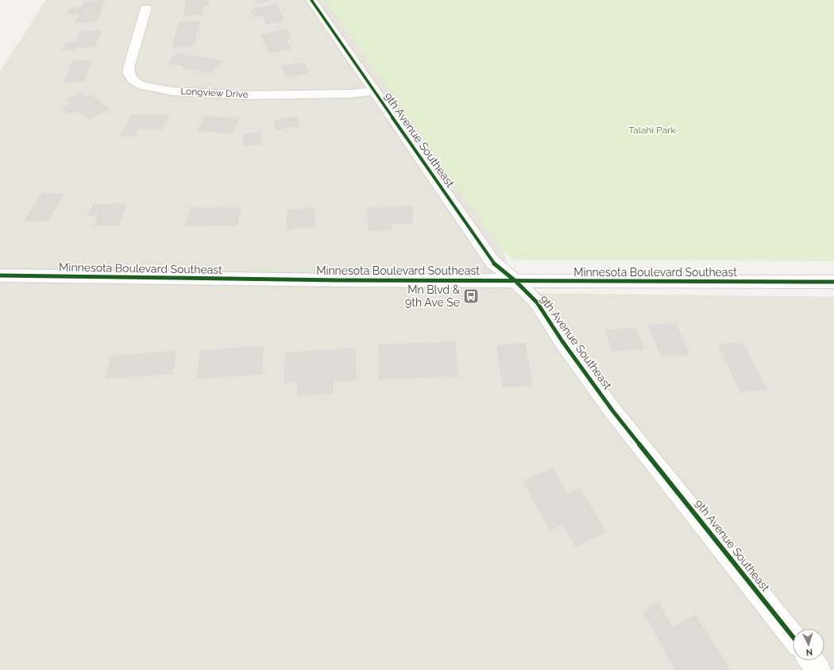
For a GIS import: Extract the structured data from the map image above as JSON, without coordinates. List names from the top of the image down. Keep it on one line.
{"streets":{"street":["Longview Drive","9th Avenue Southeast","Minnesota Boulevard Southeast"]},"crossings":[["Longview Drive","9th Avenue Southeast"],["9th Avenue Southeast","Minnesota Boulevard Southeast"]],"parks":["Talahi Park"],"places":{"bus stop":["Mn Blvd & 9th Ave Se"]},"north":"bottom"}
